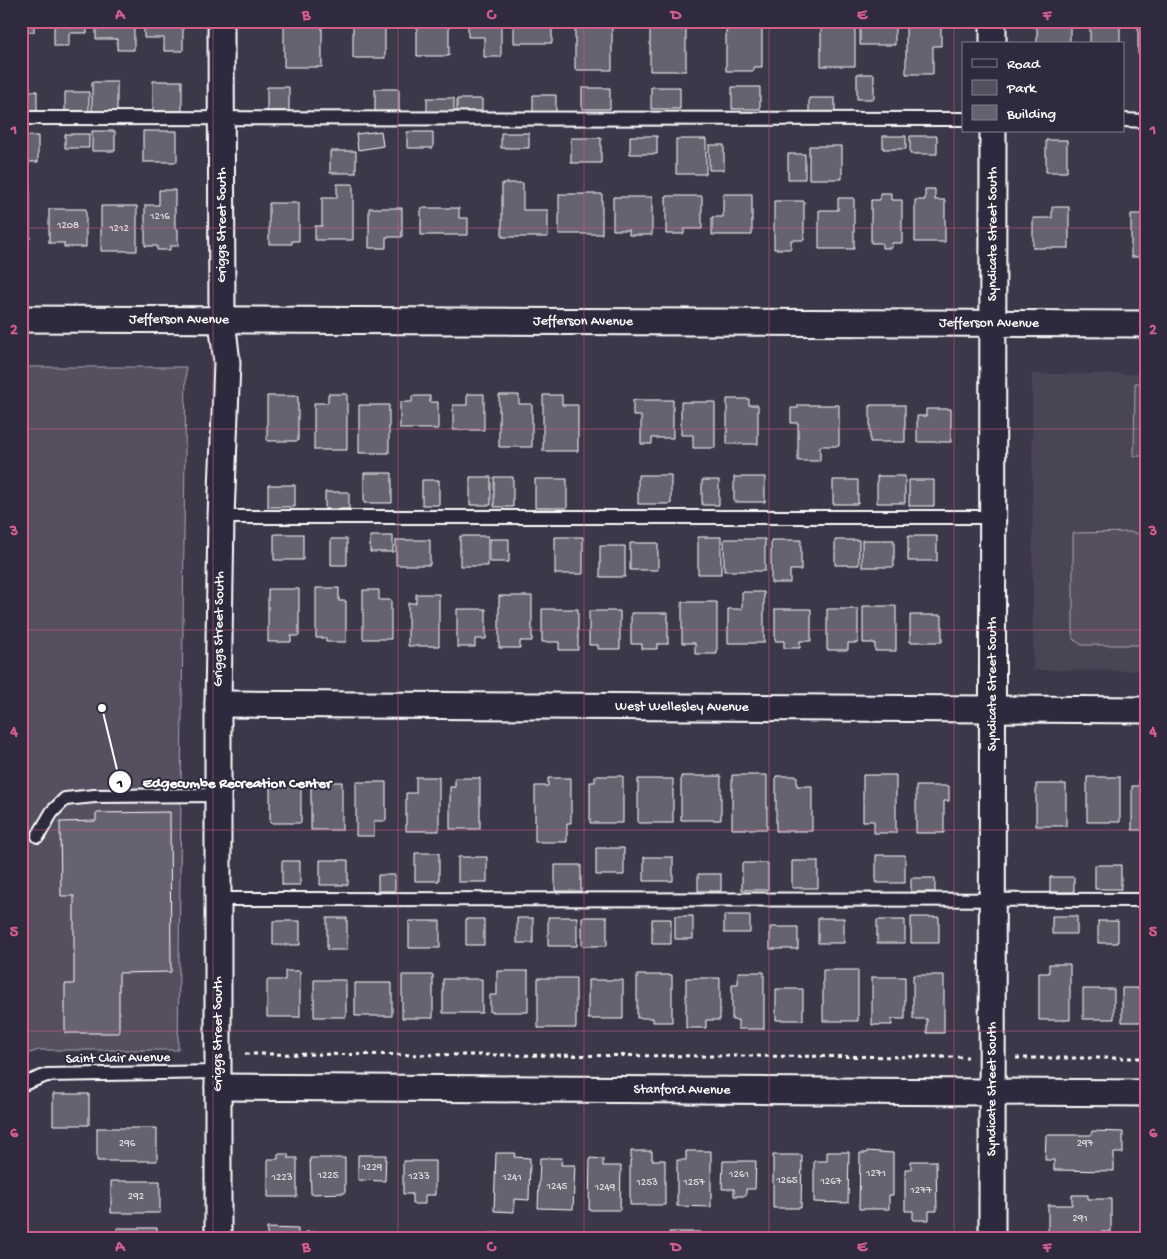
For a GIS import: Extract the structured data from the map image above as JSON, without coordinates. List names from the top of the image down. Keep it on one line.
{"streets":{"street":["Griggs Street South","Syndicate Street South","Jefferson Avenue","West Wellesley Avenue","Stanford Avenue"],"lane":["Saint Clair Avenue"]},"crossings":[["Griggs Street South","Jefferson Avenue"],["Griggs Street South","West Wellesley Avenue"],["Griggs Street South","Saint Clair Avenue"],["Griggs Street South","Stanford Avenue"],["Syndicate Street South","Jefferson Avenue"],["Syndicate Street South","West Wellesley Avenue"],["Syndicate Street South","Stanford Avenue"],["Saint Clair Avenue","Stanford Avenue"]],"places":["Edgecumbe Recreation Center"],"house_numbers":["1216","1208","1212","296","297","1229","1271","1261","1225","1233","1223","1241","1265","1267","1253","1257","1245","1249","1277","292","291"],"legend":["Road","Park","Building"],"grid":{"columns":["A","B","C","D","E","F"],"rows":["1","2","3","4","5","6"]}}
